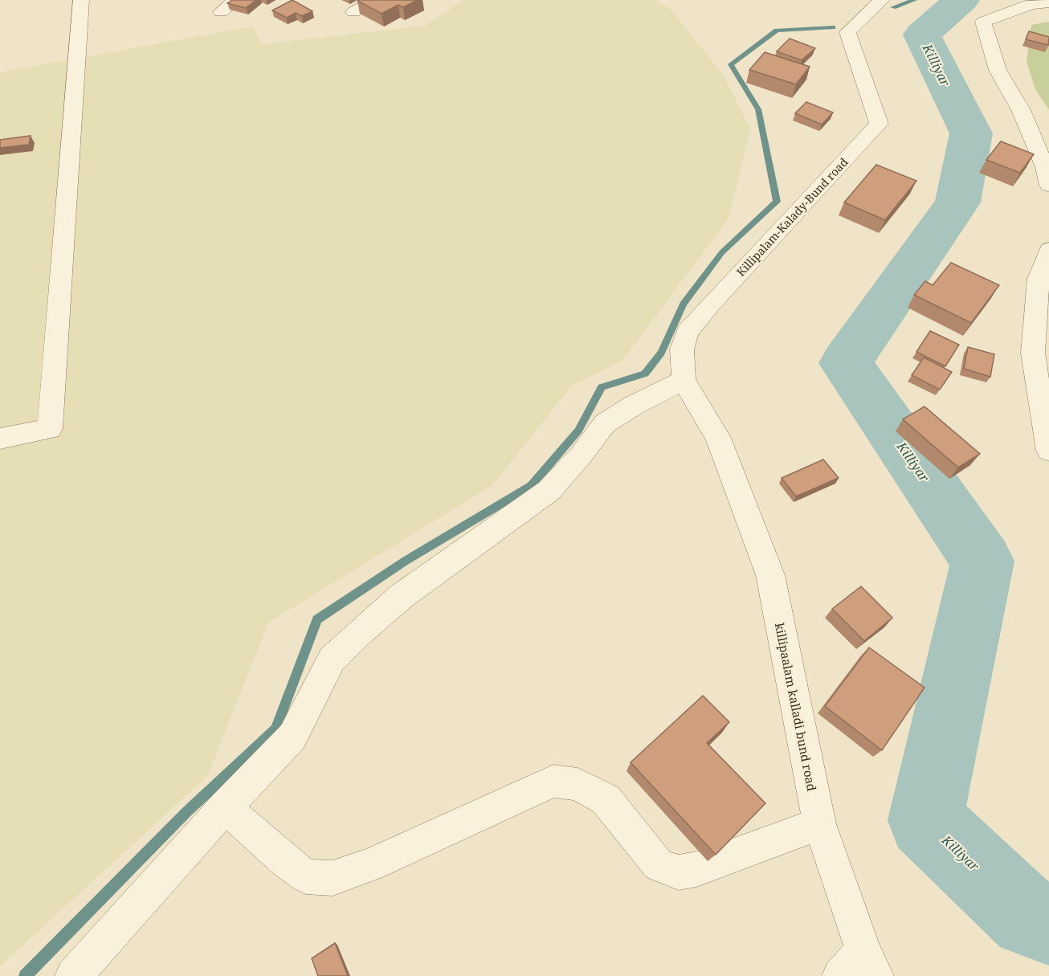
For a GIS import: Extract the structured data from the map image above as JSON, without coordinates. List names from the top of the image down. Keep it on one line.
{"streets":{"street":["Killipalam-Kalady-Bund road","killipaalam kalladi bund road"]},"crossings":[["Killipalam-Kalady-Bund road","killipaalam kalladi bund road"]],"water":["Killiyar"]}
